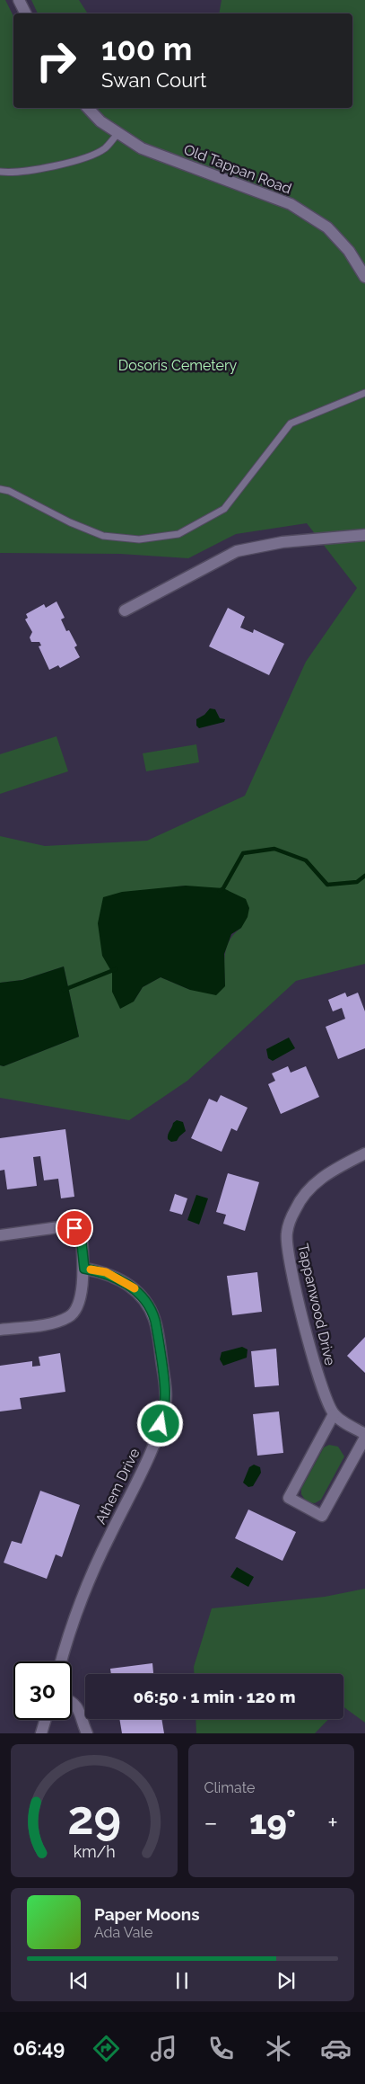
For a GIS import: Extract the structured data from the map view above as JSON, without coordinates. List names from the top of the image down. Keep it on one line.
{"streets":{"street":["Old Tappan Road","Tappanwood Drive","Athem Drive"]},"parks":["Dosoris Cemetery"],"page":{"turn":["100 m","Swan Court"],"limit":"30","trip":"06:50 · 1 min · 120 m","tile":"Climate","heat":["−","19°","+"],"song":["Paper Moons","Ada Vale"],"tabs":"06:49","gauge":["29","km/h"]}}
